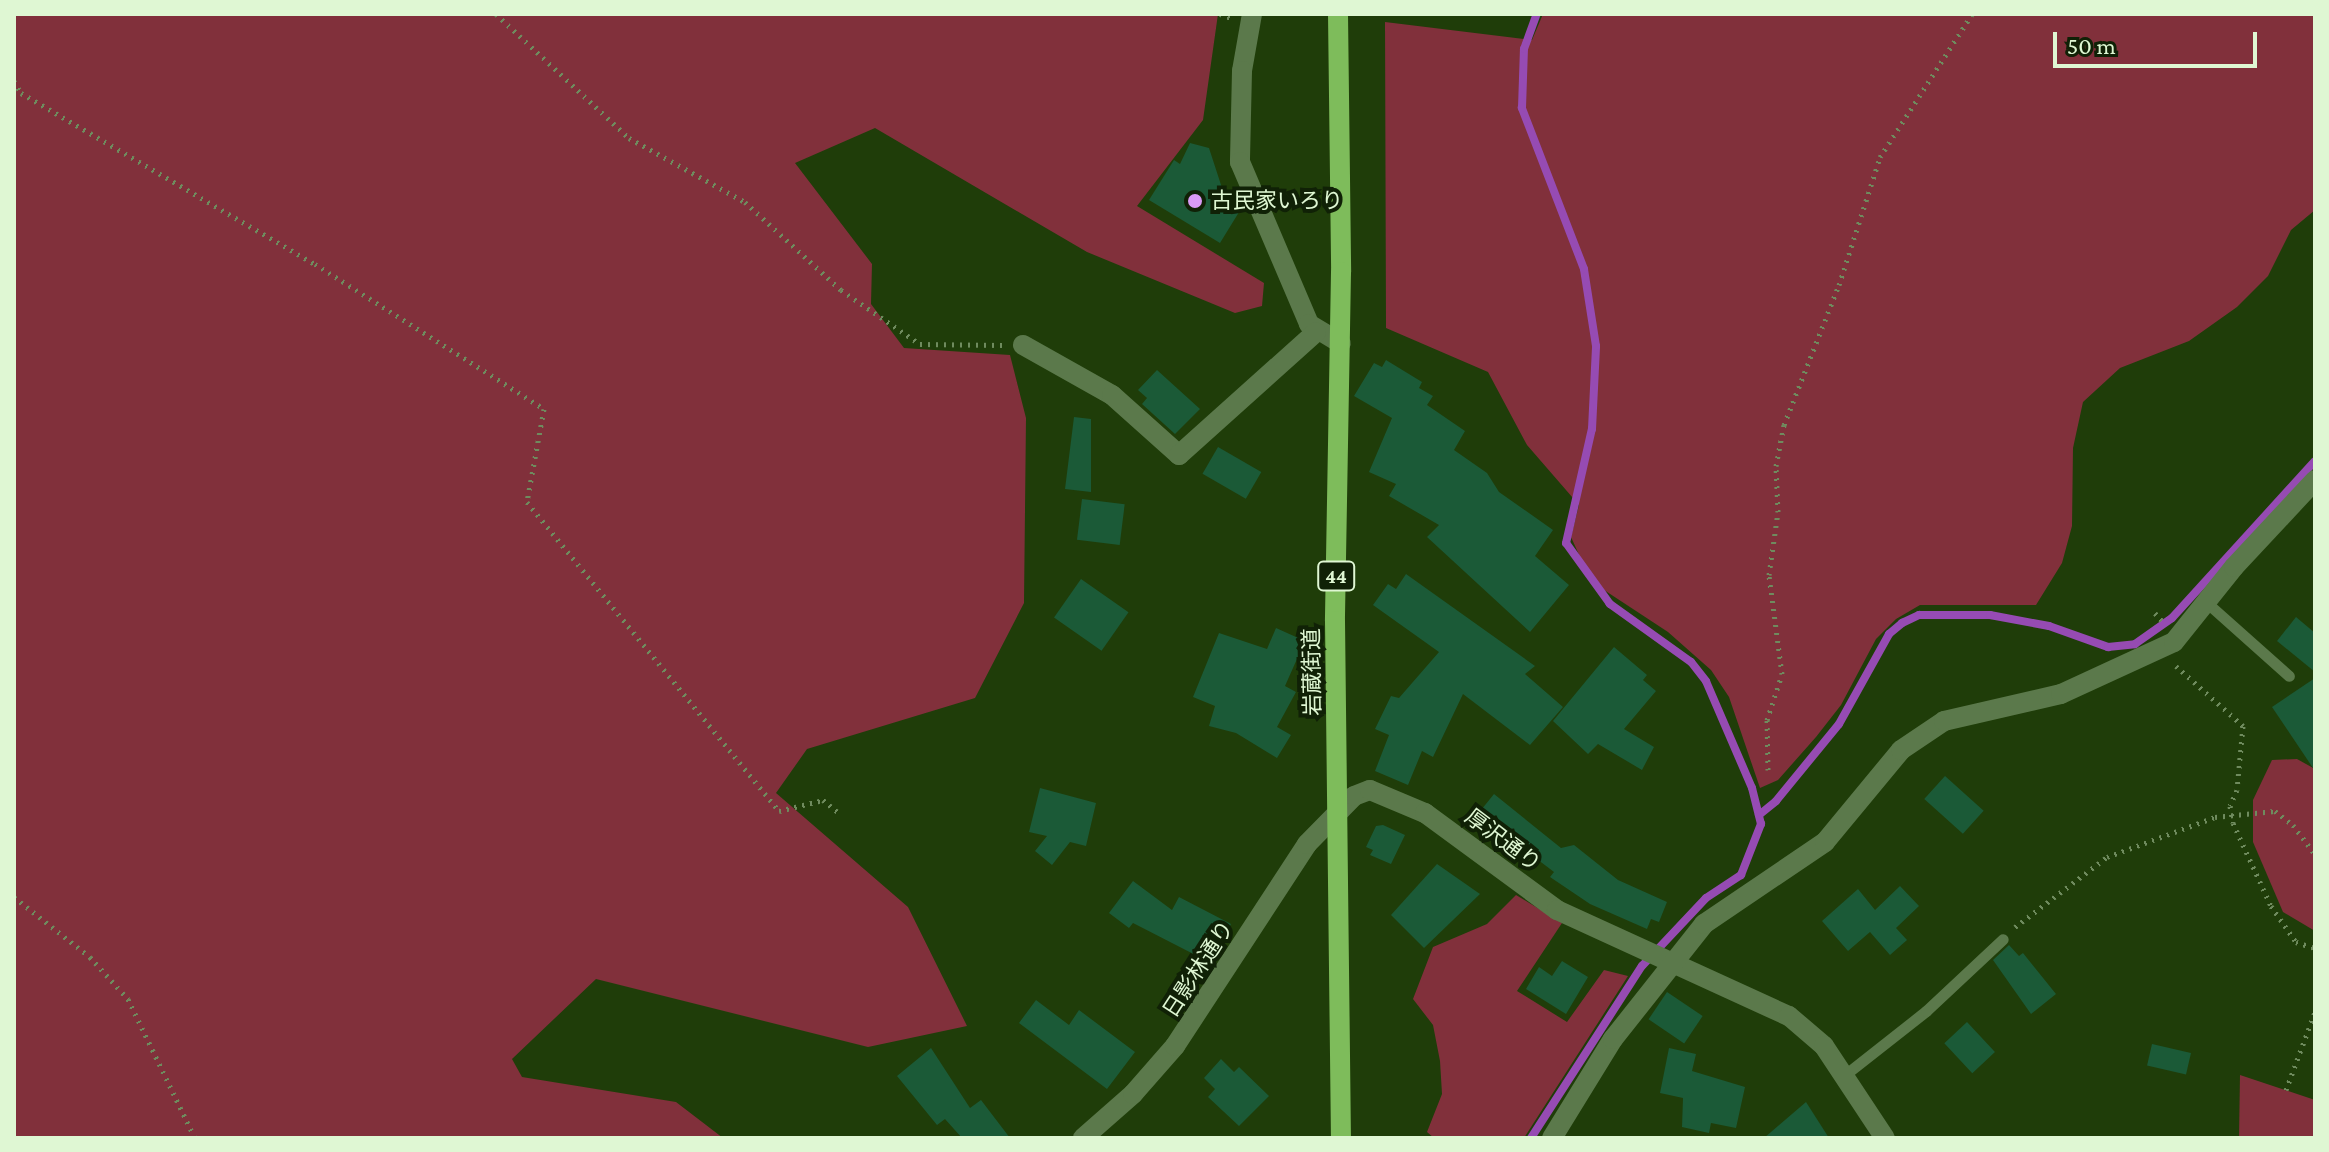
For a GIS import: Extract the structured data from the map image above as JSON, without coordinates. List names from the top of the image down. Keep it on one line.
{"streets":{"main road":["44","岩蔵街道"],"street":["厚沢通り","日影林通り"]},"crossings":[["岩蔵街道","厚沢通り"],["岩蔵街道","日影林通り"],["厚沢通り","日影林通り"]],"places":["古民家いろり"],"scale_bar":"50 m"}
